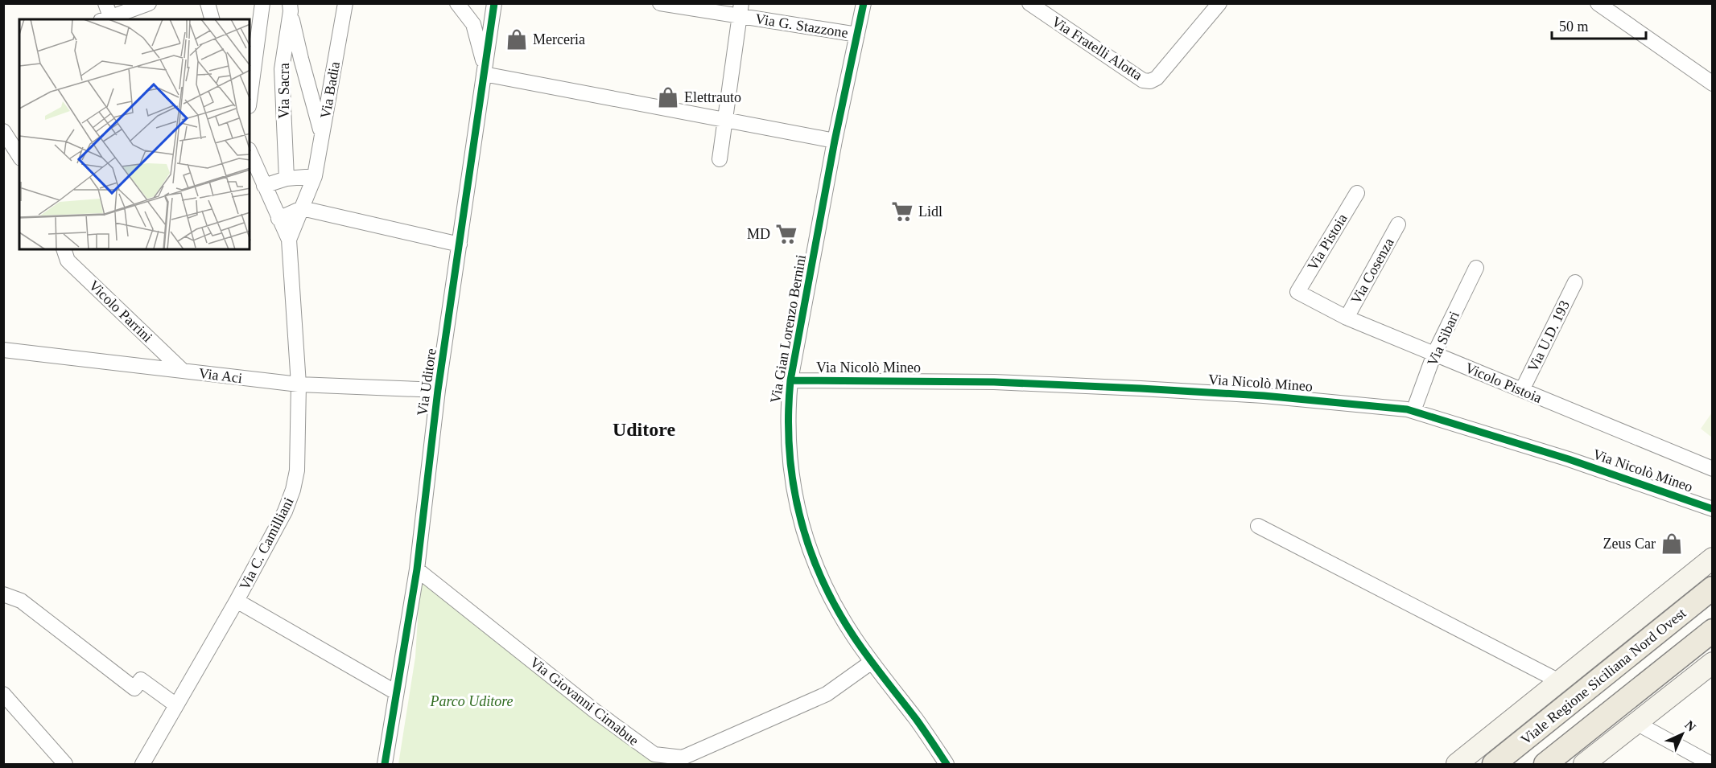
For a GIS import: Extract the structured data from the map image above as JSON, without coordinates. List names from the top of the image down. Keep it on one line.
{"streets":{"main road":["Viale Regione Siciliana Nord Ovest"],"street":["Via G. Stazzone","Via Fratelli Alotta","Via Badia","Via Sacra","Via Pistoia","Via Cosenza","Vicolo Parrini","Via Gian Lorenzo Bernini","Via U.D. 193","Via Sibari","Via Nicolò Mineo","Via Aci","Via Uditore","Vicolo Pistoia","Via C. Camilliani","Via Giovanni Cimabue"]},"crossings":[["Via G. Stazzone","Via Gian Lorenzo Bernini"],["Via Badia","Via C. Camilliani"],["Via Pistoia","Vicolo Pistoia"],["Via Cosenza","Vicolo Pistoia"],["Vicolo Parrini","Via Aci"],["Via Gian Lorenzo Bernini","Via Nicolò Mineo"],["Via Gian Lorenzo Bernini","Via Giovanni Cimabue"],["Via U.D. 193","Vicolo Pistoia"],["Via Sibari","Via Nicolò Mineo"],["Via Sibari","Vicolo Pistoia"],["Via Aci","Via Uditore"],["Via Aci","Via C. Camilliani"],["Via Uditore","Via Giovanni Cimabue"]],"districts":["Uditore"],"parks":["Parco Uditore"],"places":{"shop":["Merceria","Elettrauto","Zeus Car"],"supermarket":["Lidl","MD"]},"scale_bar":"50 m","north":"top right"}
